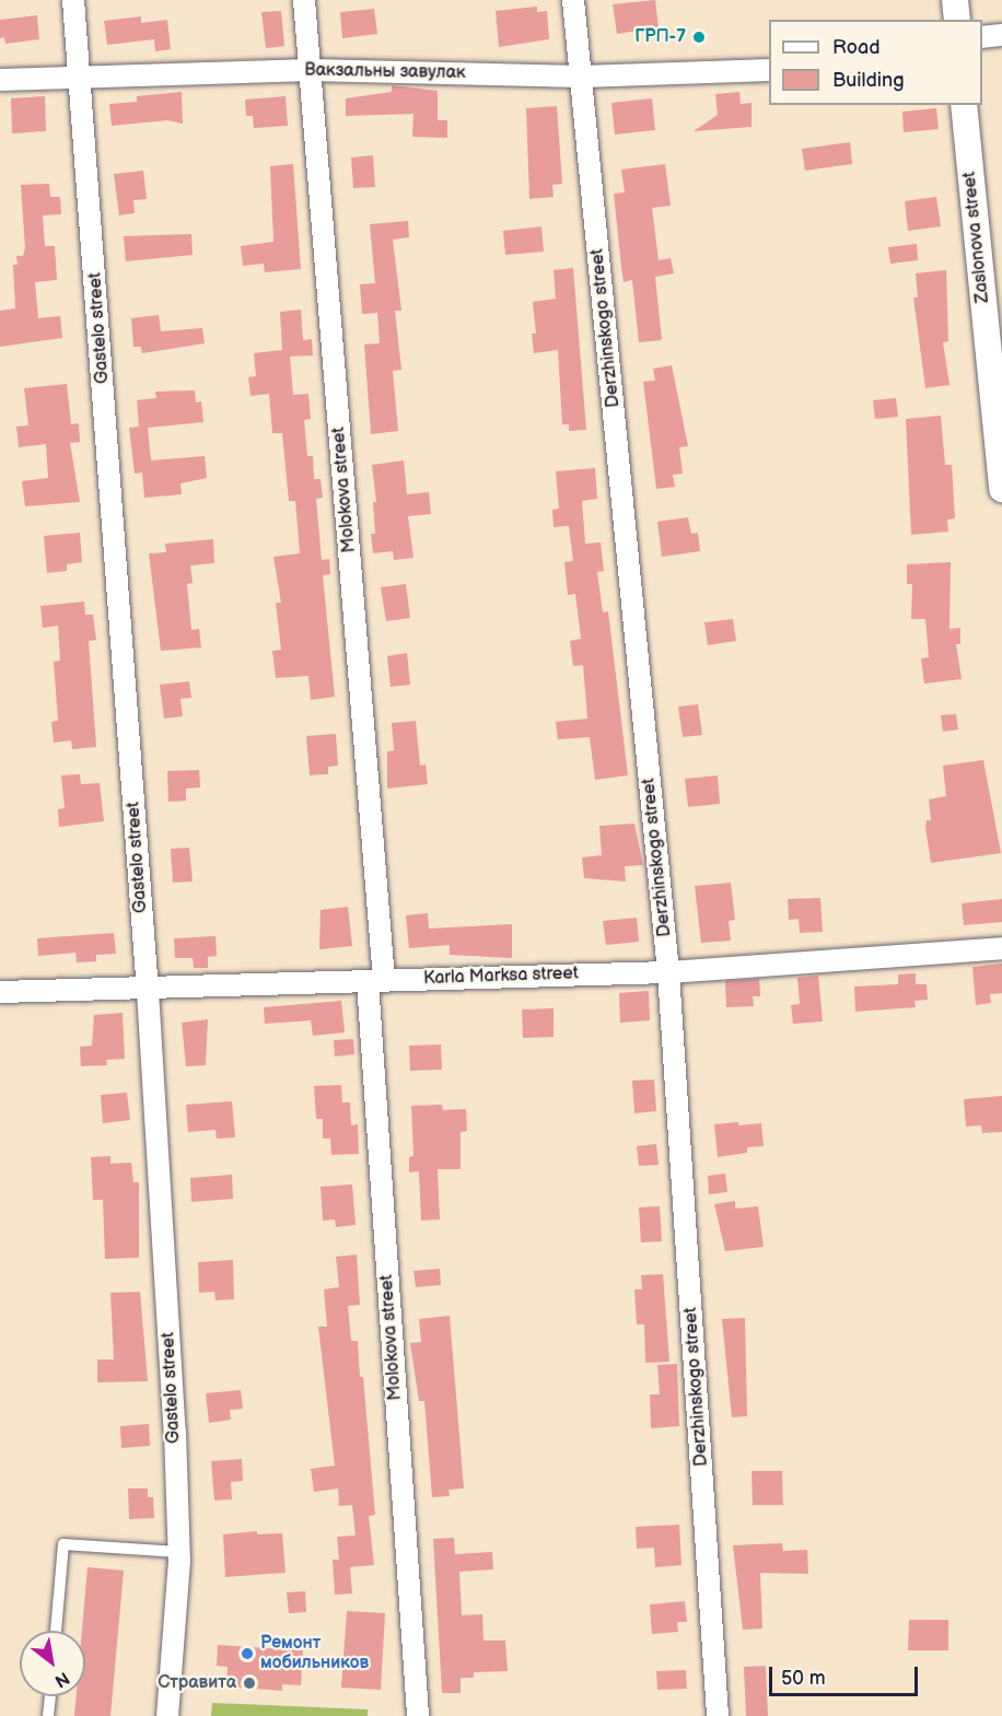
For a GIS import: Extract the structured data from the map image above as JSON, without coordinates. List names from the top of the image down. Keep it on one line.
{"streets":{"street":["Вакзальны завулак","Zaslonova street","Gastelo street","Derzhinskogo street","Molokova street","Karla Marksa street"]},"crossings":[["Вакзальны завулак","Gastelo street"],["Вакзальны завулак","Derzhinskogo street"],["Вакзальны завулак","Molokova street"],["Gastelo street","Karla Marksa street"],["Derzhinskogo street","Karla Marksa street"],["Molokova street","Karla Marksa street"]],"places":["ГРП-7","Ремонт мобильников","Стравита"],"legend":["Road","Building"],"scale_bar":"50 m","north":"bottom right"}
